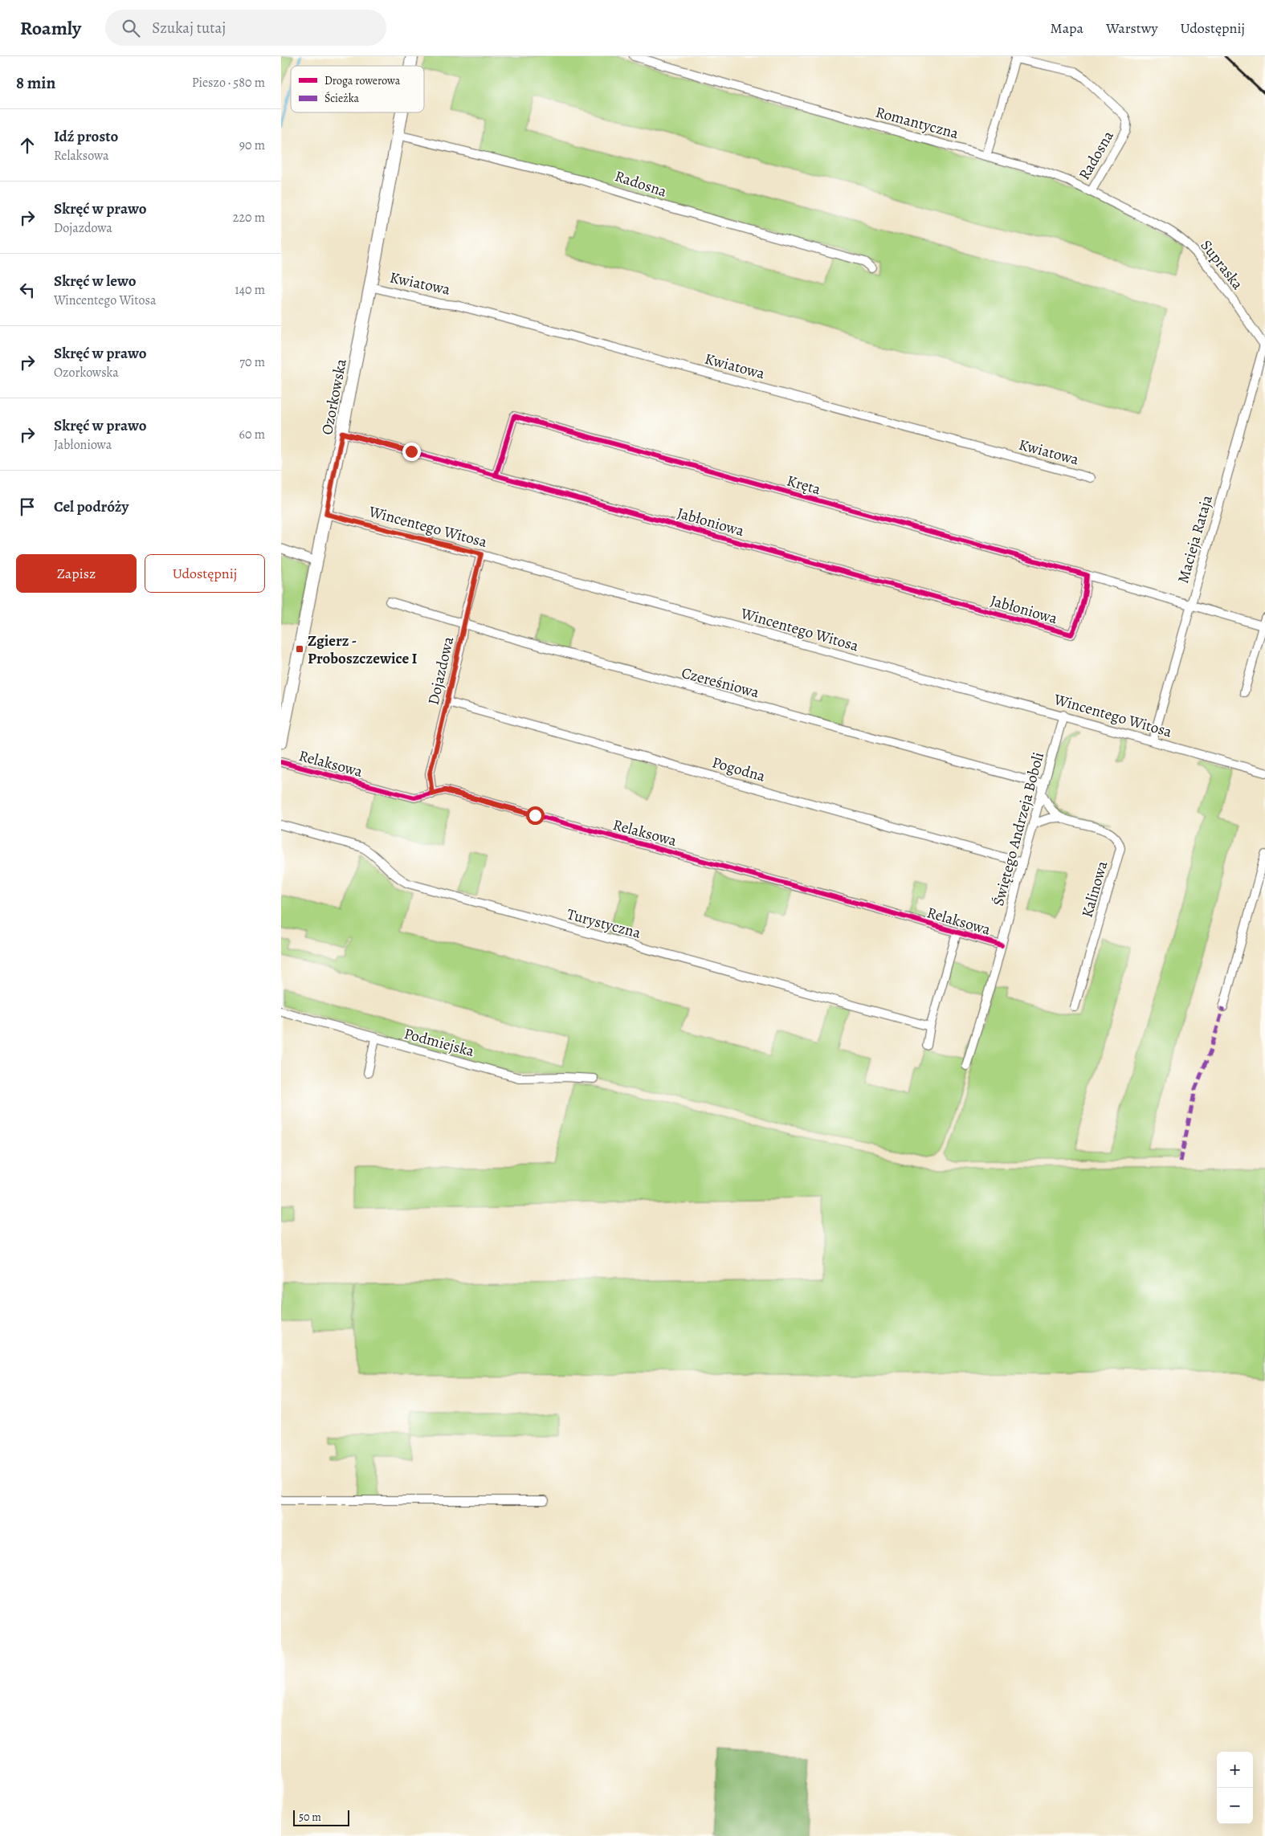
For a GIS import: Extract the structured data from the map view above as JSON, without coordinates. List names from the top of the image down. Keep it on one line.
{"streets":{"main road":["Ozorkowska"],"street":["Romantyczna","Radosna","Supraska","Kwiatowa","Kręta","Jabłoniowa","Wincentego Witosa","Macieja Rataja","Dojazdowa","Czereśniowa","Relaksowa","Pogodna","Świętego Andrzeja Boboli","Kalinowa","Turystyczna","Podmiejska"]},"crossings":[["Romantyczna","Radosna"],["Romantyczna","Supraska"],["Radosna","Ozorkowska"],["Supraska","Macieja Rataja"],["Kwiatowa","Ozorkowska"],["Ozorkowska","Jabłoniowa"],["Ozorkowska","Wincentego Witosa"],["Kręta","Jabłoniowa"],["Wincentego Witosa","Macieja Rataja"],["Wincentego Witosa","Dojazdowa"],["Wincentego Witosa","Świętego Andrzeja Boboli"],["Dojazdowa","Czereśniowa"],["Dojazdowa","Relaksowa"],["Dojazdowa","Pogodna"],["Czereśniowa","Świętego Andrzeja Boboli"],["Relaksowa","Świętego Andrzeja Boboli"],["Pogodna","Świętego Andrzeja Boboli"],["Świętego Andrzeja Boboli","Kalinowa"]],"places":{"transit":["Zgierz - Proboszczewice I"]},"legend":["Droga rowerowa","Ścieżka"],"scale_bar":"50 m","page":{"header":"Roamly","search":"Szukaj tutaj","nav":["Mapa","Warstwy","Udostępnij"],"heading":["8 min","Pieszo · 580 m"],"list":[["Idź prosto","Relaksowa","90 m"],["Skręć w prawo","Dojazdowa","220 m"],["Skręć w lewo","Wincentego Witosa","140 m"],["Skręć w prawo","Ozorkowska","70 m"],["Skręć w prawo","Jabłoniowa","60 m"],"Cel podróży"],"buttons":["Zapisz","Udostępnij"],"map_buttons":["+","−"],"scale":"50 m"}}
